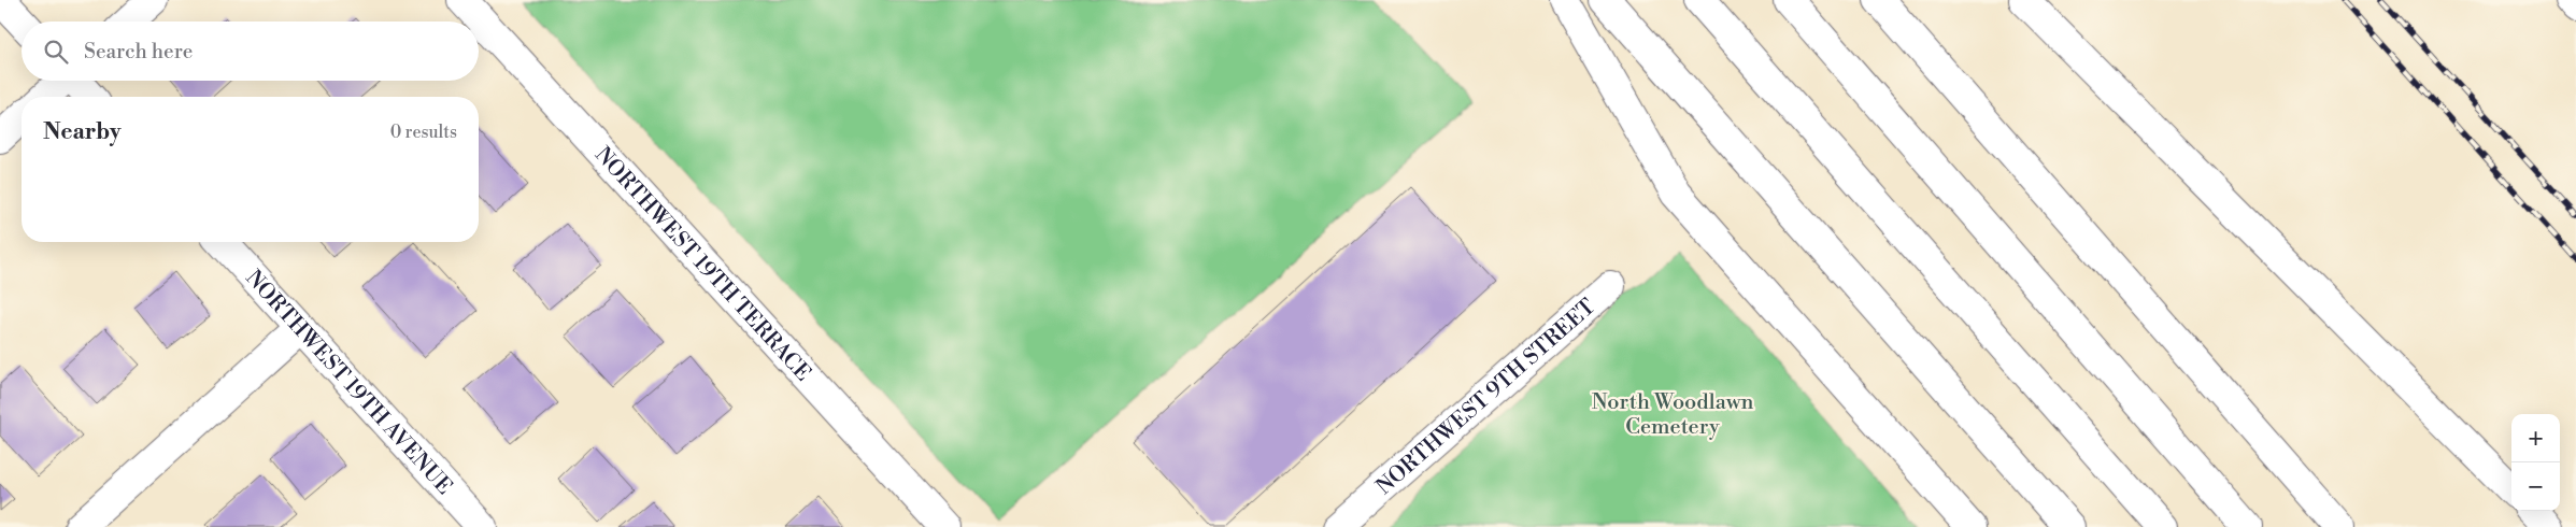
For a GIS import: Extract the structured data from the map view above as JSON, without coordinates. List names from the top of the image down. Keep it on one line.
{"streets":{"main road":["NORTHWEST 19TH TERRACE","NORTHWEST 19TH AVENUE","NORTHWEST 9TH STREET"]},"parks":["North Woodlawn Cemetery"],"page":{"search":"Search here","heading":["Nearby","0 results"],"map_buttons":["+","−"]}}
